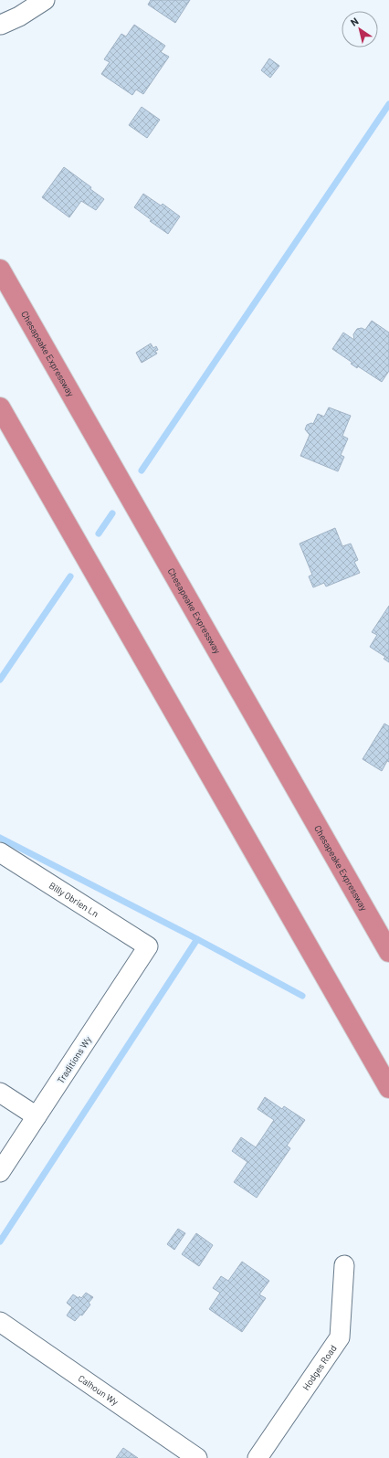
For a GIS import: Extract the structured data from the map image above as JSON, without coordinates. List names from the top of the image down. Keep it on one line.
{"streets":{"highway":["Chesapeake Expressway"],"street":["Billy Obrien Ln","Traditions Wy","Hodges Road","Calhoun Wy"]},"crossings":[["Billy Obrien Ln","Traditions Wy"]],"north":"top left"}
